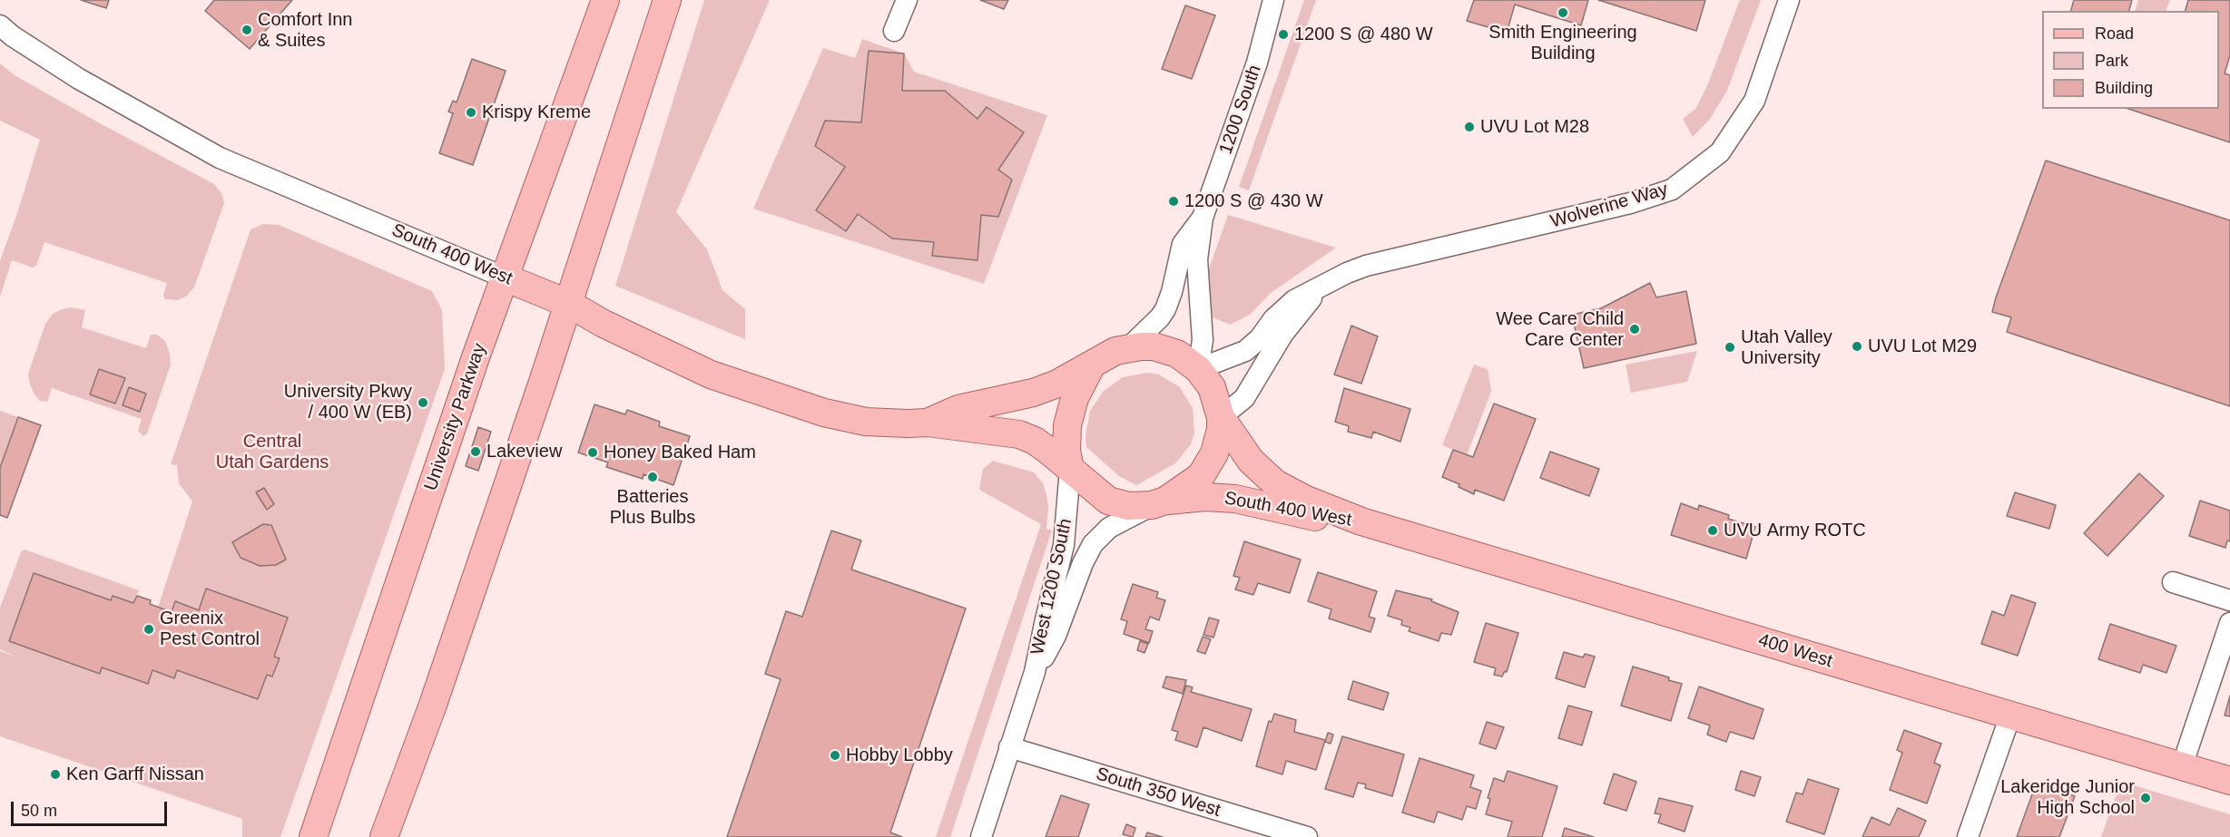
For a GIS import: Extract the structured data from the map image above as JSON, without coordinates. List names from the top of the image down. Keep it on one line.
{"streets":{"main road":["South 400 West","University Parkway","400 West"],"street":["1200 South","Wolverine Way","West 1200 South","South 350 West"]},"crossings":[["1200 South","Wolverine Way"],["1200 South","South 400 West"],["1200 South","West 1200 South"],["Wolverine Way","South 400 West"],["Wolverine Way","West 1200 South"],["South 400 West","University Parkway"],["South 400 West","West 1200 South"],["South 400 West","400 West"],["West 1200 South","South 350 West"]],"parks":["Central Utah Gardens"],"places":["Smith Engineering Building","Comfort Inn & Suites","1200 S @ 480 W","Krispy Kreme","UVU Lot M28","1200 S @ 430 W","Wee Care Child Care Center","UVU Lot M29","Utah Valley University","University Pkwy / 400 W (EB)","Lakeview","Honey Baked Ham","Batteries Plus Bulbs","UVU Army ROTC","Greenix Pest Control","Hobby Lobby","Ken Garff Nissan","Lakeridge Junior High School"],"legend":["Road","Park","Building"],"scale_bar":"50 m"}
